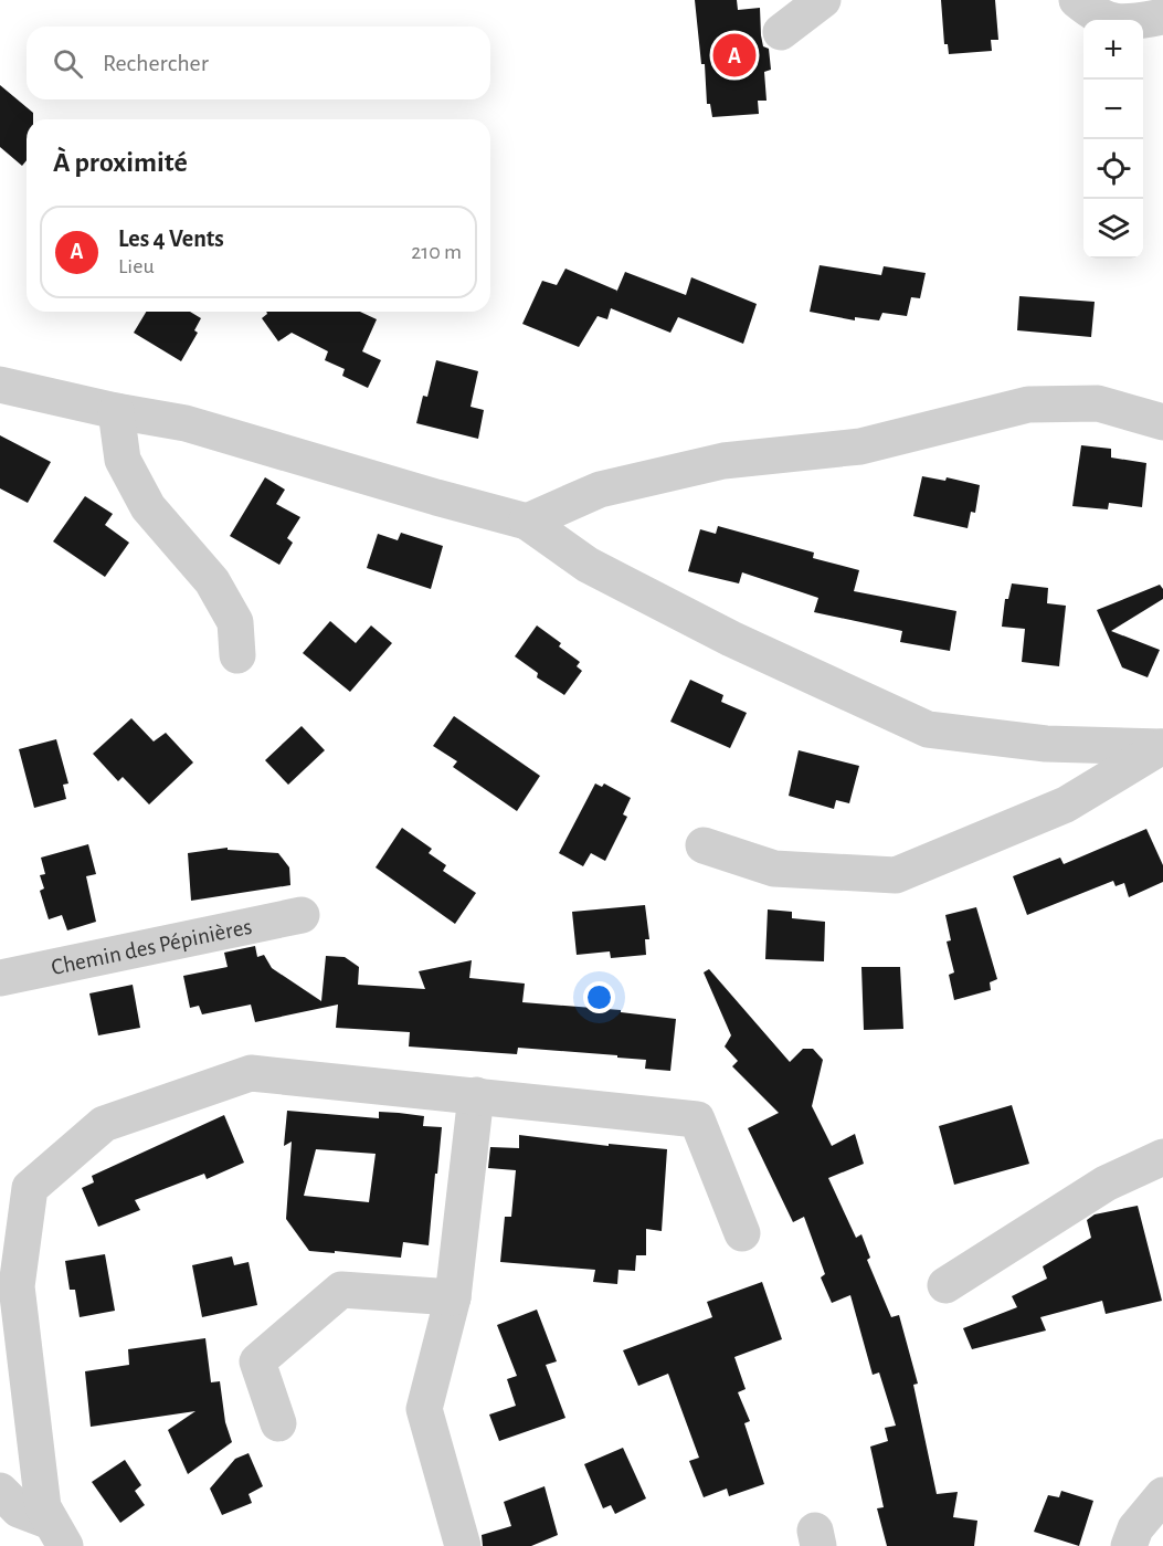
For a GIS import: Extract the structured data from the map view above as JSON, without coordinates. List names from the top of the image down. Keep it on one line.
{"streets":{"street":["Chemin des Pépinières"]},"page":{"map_buttons":["+","−"],"search":"Rechercher","pins":"A","heading":"À proximité","list":[{"mark":"A","name":"Les 4 Vents","note":"Lieu","value":"210 m"}]}}
